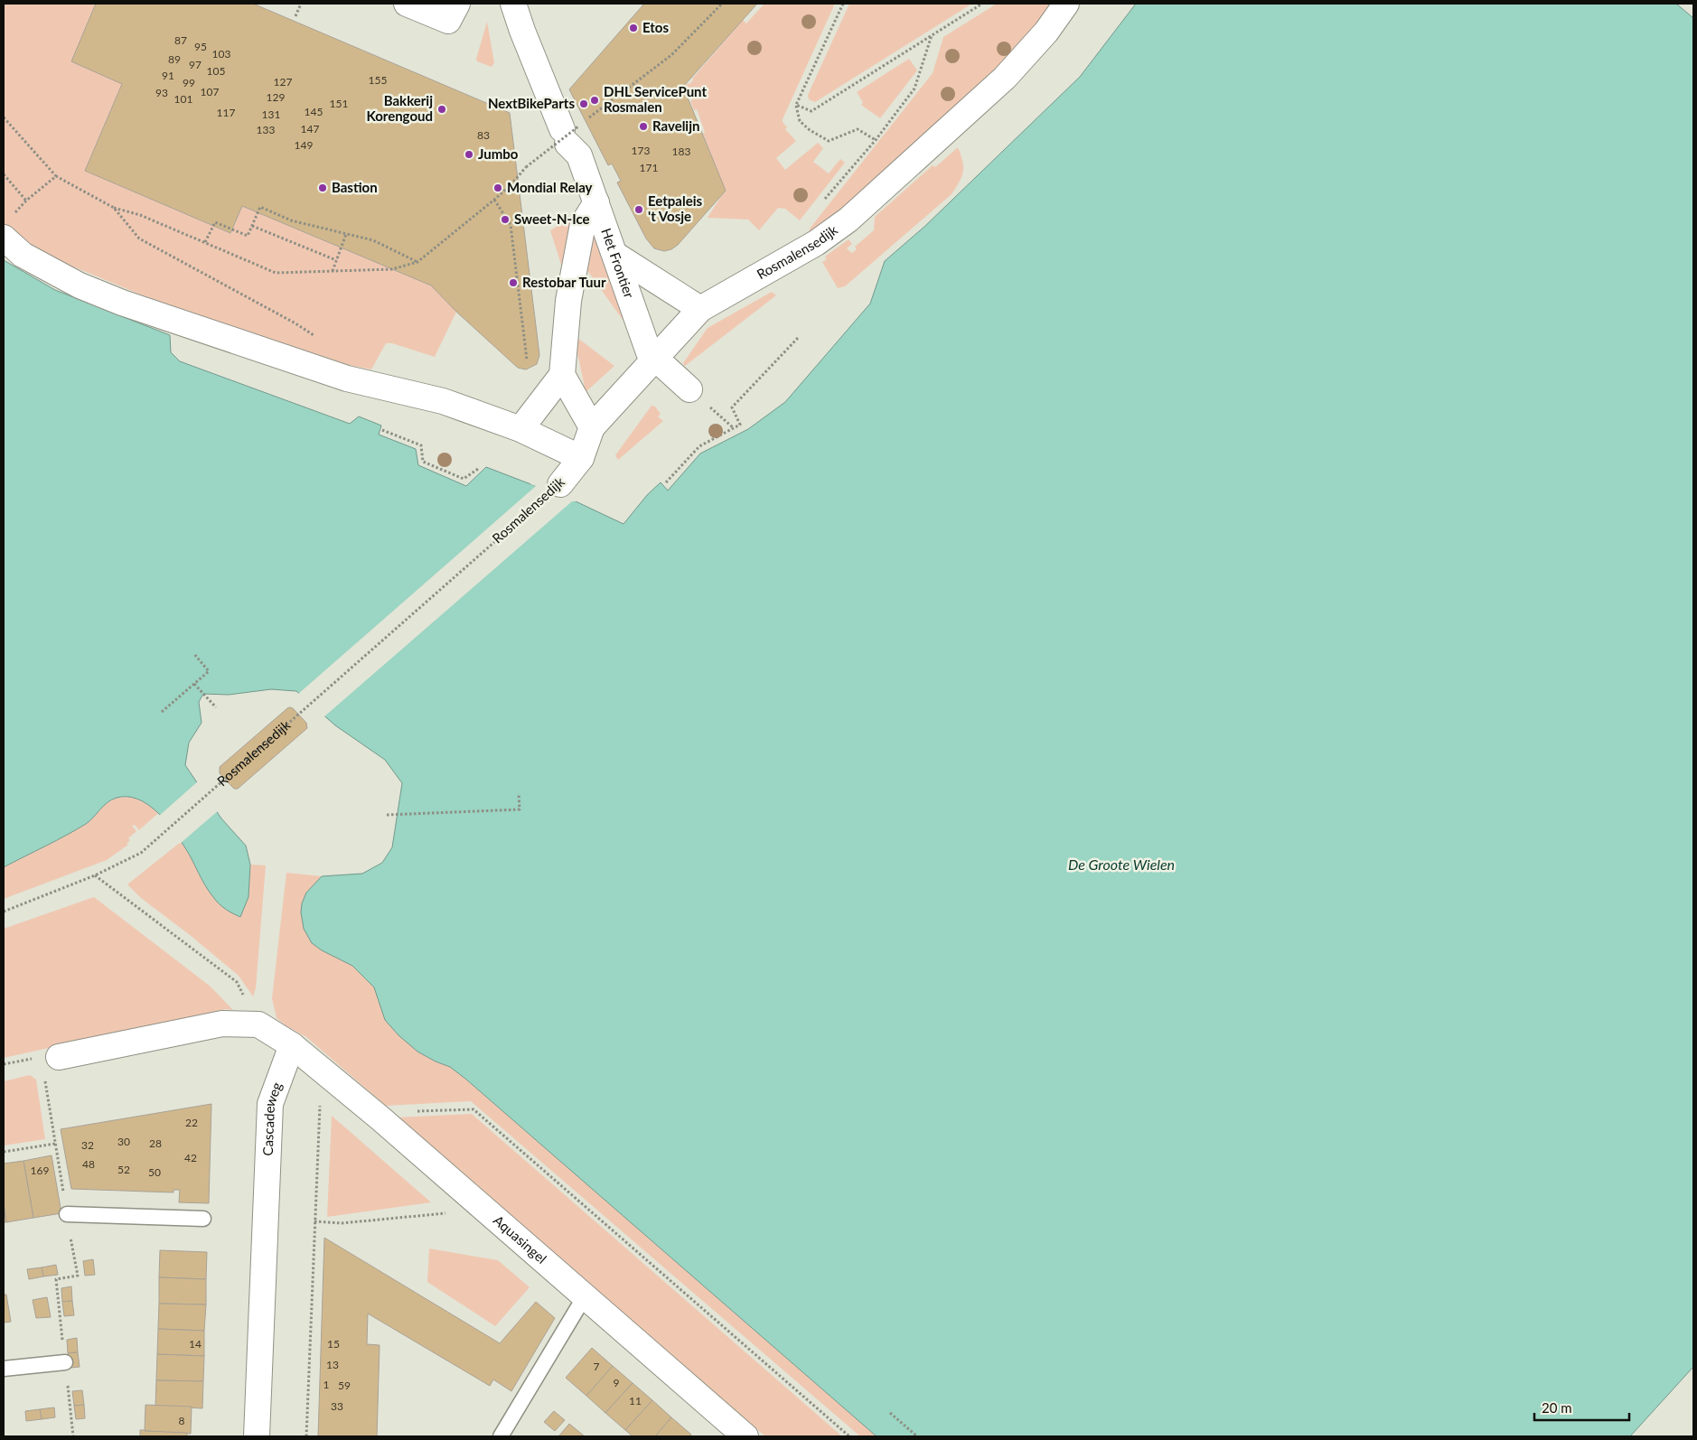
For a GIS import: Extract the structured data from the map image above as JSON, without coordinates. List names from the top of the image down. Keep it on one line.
{"streets":{"street":["Rosmalensedijk","Het Frontier","Cascadeweg","Aquasingel"]},"crossings":[["Rosmalensedijk","Het Frontier"],["Cascadeweg","Aquasingel"]],"water":["De Groote Wielen"],"places":["Etos","DHL ServicePunt Rosmalen","NextBikeParts","Bakkerij Korengoud","Ravelijn","Jumbo","Bastion","Mondial Relay","Eetpaleis 't Vosje","Sweet-N-Ice","Restobar Tuur"],"house_numbers":["87","95","103","89","97","105","91","155","127","99","107","93","129","101","151","145","117","131","147","133","83","149","173","183","171","22","30","28","32","42","48","52","169","50","14","15","13","7","9","1","59","11","33","8"],"scale_bar":"20 m"}
